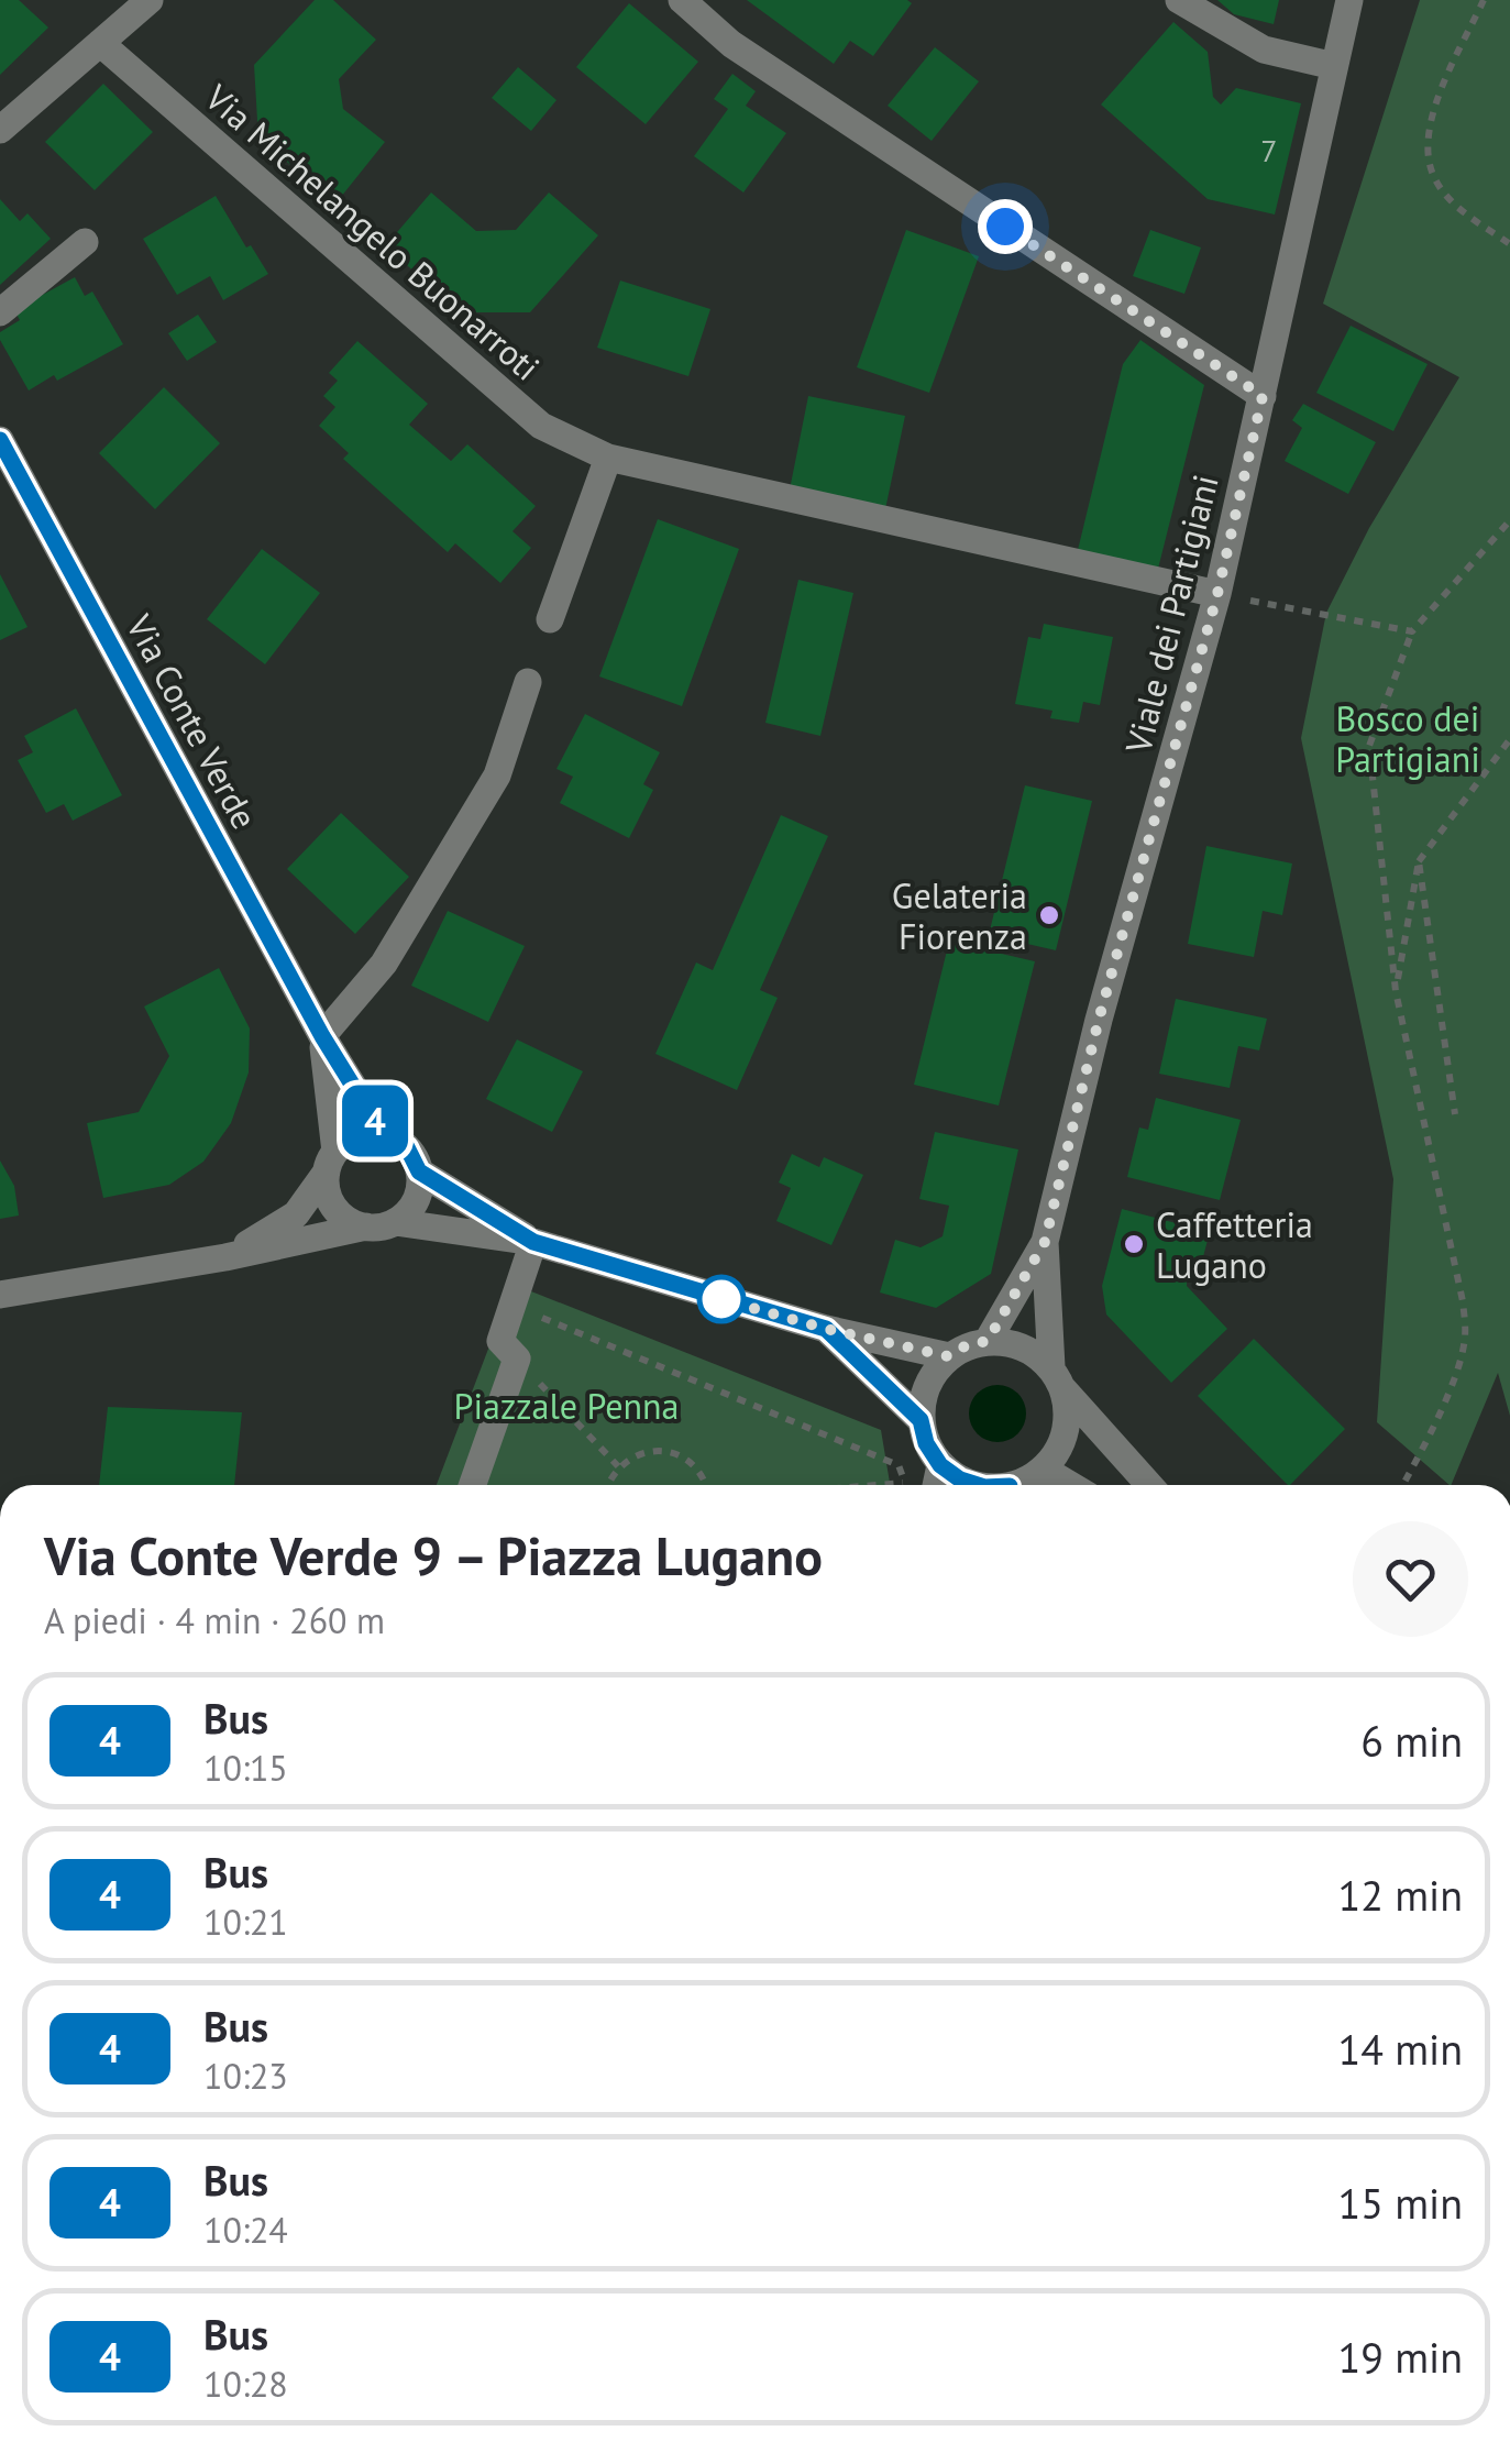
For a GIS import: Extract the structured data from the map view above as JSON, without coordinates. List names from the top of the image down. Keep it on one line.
{"streets":{"street":["Via Michelangelo Buonarroti","Viale dei Partigiani","Via Conte Verde"]},"crossings":[["Via Michelangelo Buonarroti","Viale dei Partigiani"]],"parks":["Bosco dei Partigiani","Piazzale Penna"],"places":["Gelateria Fiorenza","Caffetteria Lugano"],"lines":["bus line 4"],"house_numbers":["7"],"page":{"on_map":"4","heading":["Via Conte Verde 9 – Piazza Lugano","A piedi · 4 min · 260 m"],"list":[{"mark":"4","name":"Bus","note":"10:15","value":"6 min"},{"mark":"4","name":"Bus","note":"10:21","value":"12 min"},{"mark":"4","name":"Bus","note":"10:23","value":"14 min"},{"mark":"4","name":"Bus","note":"10:24","value":"15 min"},{"mark":"4","name":"Bus","note":"10:28","value":"19 min"}]}}
